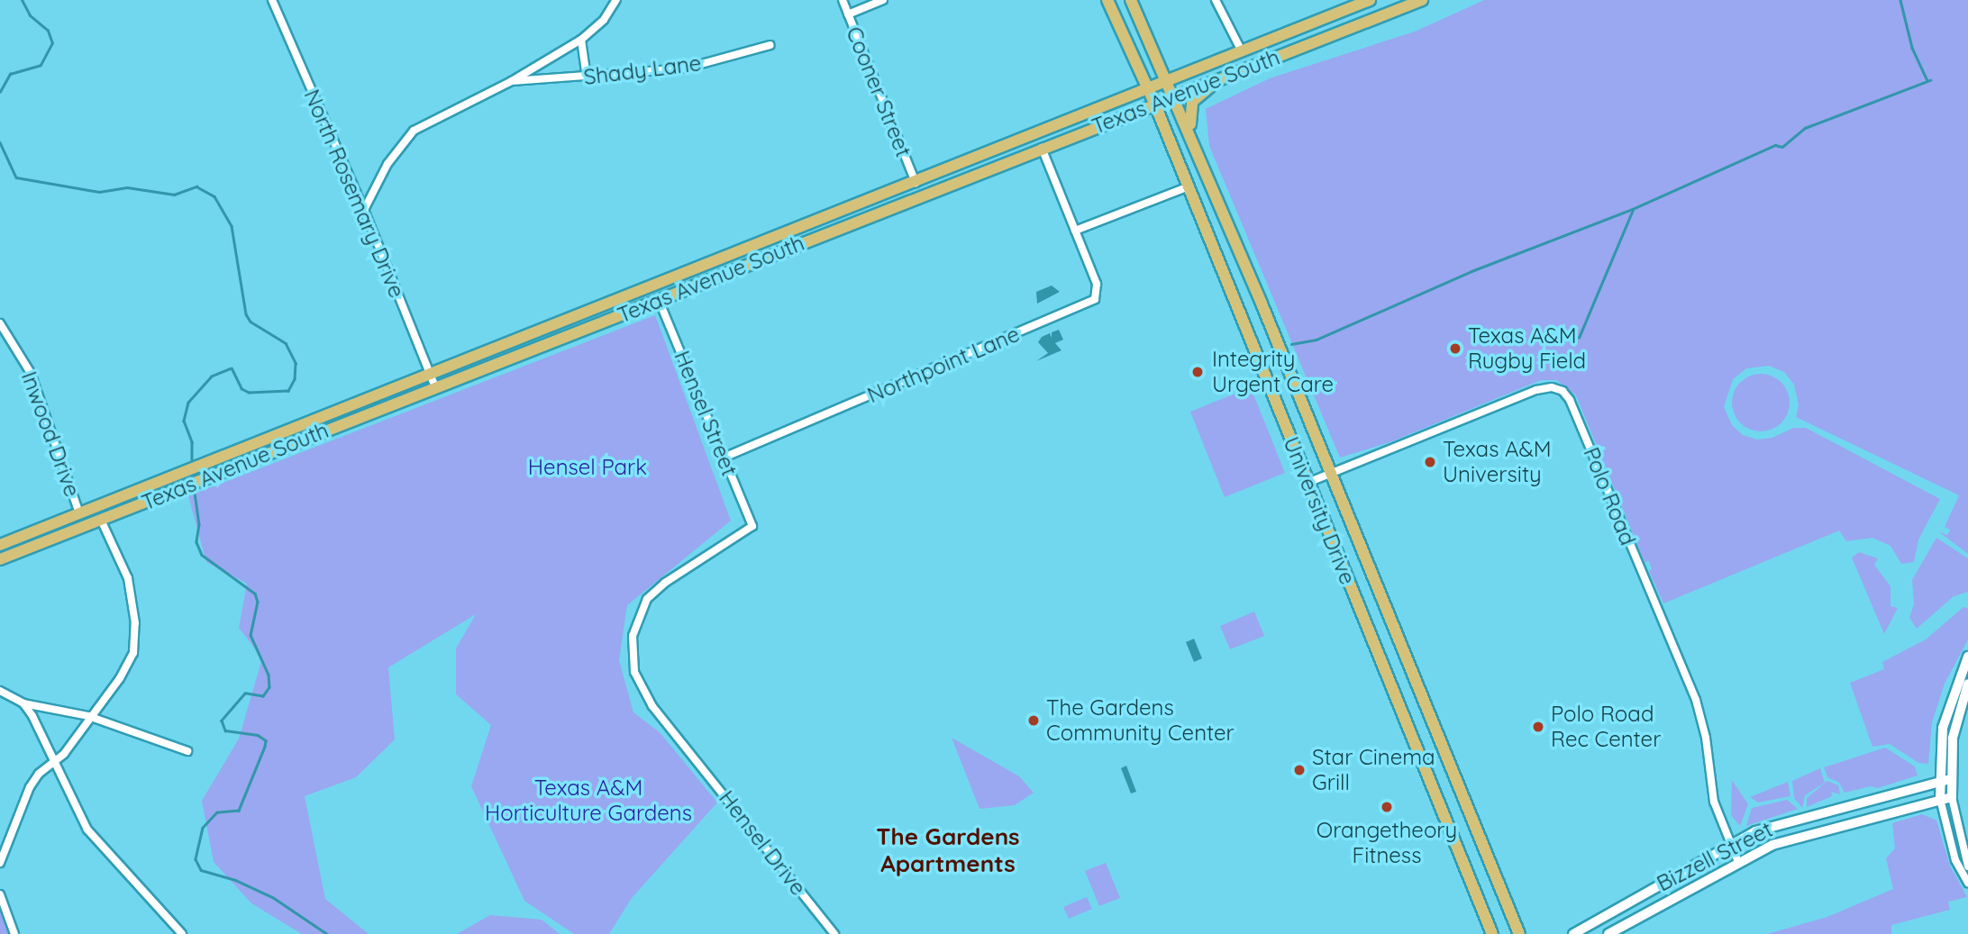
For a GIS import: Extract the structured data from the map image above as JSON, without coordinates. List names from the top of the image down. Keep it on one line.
{"streets":{"main road":["Texas Avenue South","University Drive"],"street":["Shady Lane","Cooner Street","North Rosemary Drive","Northpoint Lane","Hensel Street","Inwood Drive","Polo Road","Hensel Drive","Bizzell Street"]},"crossings":[["Cooner Street","Texas Avenue South"],["Texas Avenue South","North Rosemary Drive"],["Texas Avenue South","Hensel Street"],["Texas Avenue South","Inwood Drive"],["Texas Avenue South","University Drive"],["Northpoint Lane","Hensel Street"],["Hensel Street","Hensel Drive"],["Polo Road","University Drive"],["Polo Road","Bizzell Street"]],"districts":["The Gardens Apartments"],"parks":["Hensel Park","Texas A&M Horticulture Gardens"],"places":["Texas A&M Rugby Field","Integrity Urgent Care","Texas A&M University","The Gardens Community Center","Polo Road Rec Center","Star Cinema Grill","Orangetheory Fitness"]}
